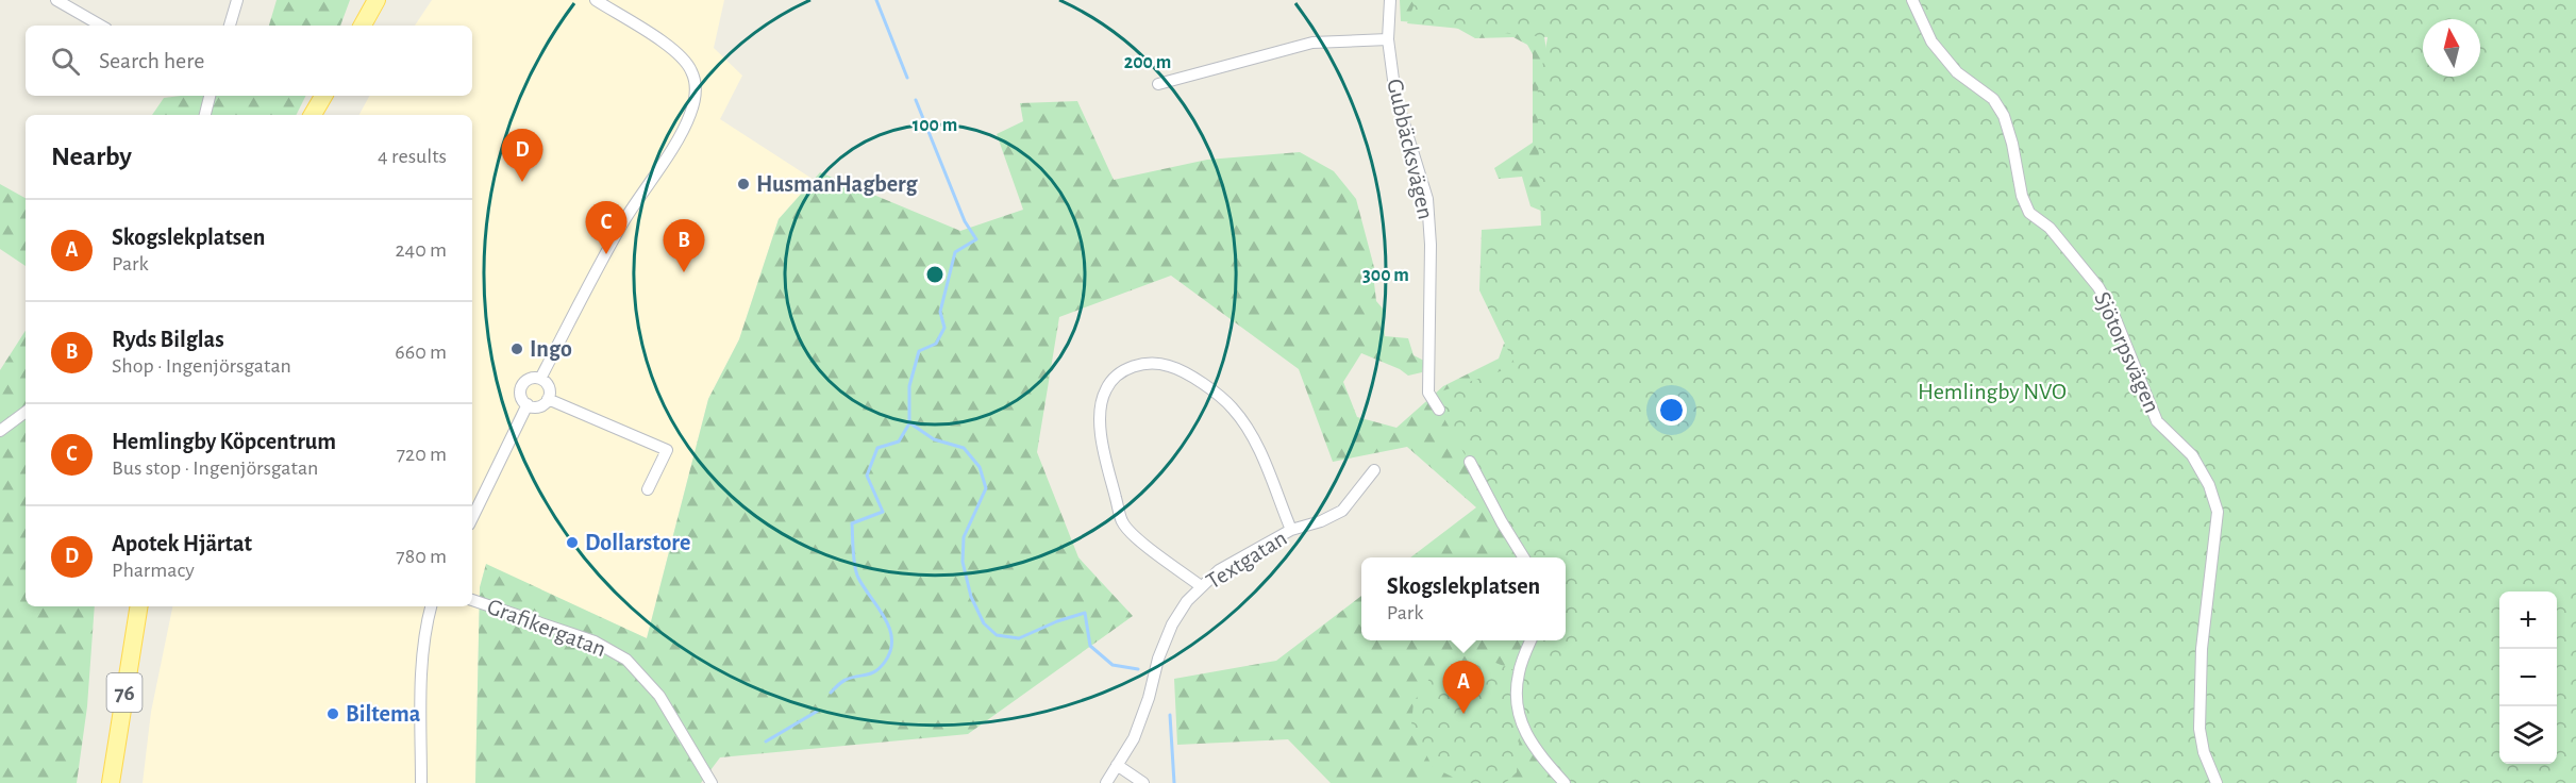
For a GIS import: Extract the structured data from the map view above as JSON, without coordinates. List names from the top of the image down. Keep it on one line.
{"streets":{"main road":["76"],"street":["Gubbäcksvägen","Sjötorpsvägen","Textgatan","Grafikergatan"]},"parks":["Hemlingby NVO"],"places":["HusmanHagberg","Ingo","Dollarstore","Biltema"],"north":"top","page":{"search":"Search here","heading":["Nearby","4 results"],"pins":["D","C","B","A"],"list":[{"mark":"A","name":"Skogslekplatsen","note":"Park","value":"240 m"},{"mark":"B","name":"Ryds Bilglas","note":"Shop · Ingenjörsgatan","value":"660 m"},{"mark":"C","name":"Hemlingby Köpcentrum","note":"Bus stop · Ingenjörsgatan","value":"720 m"},{"mark":"D","name":"Apotek Hjärtat","note":"Pharmacy","value":"780 m"}],"popup":["Skogslekplatsen","Park"],"map_buttons":["+","−"]},"rings":["200 m","100 m","300 m"]}
